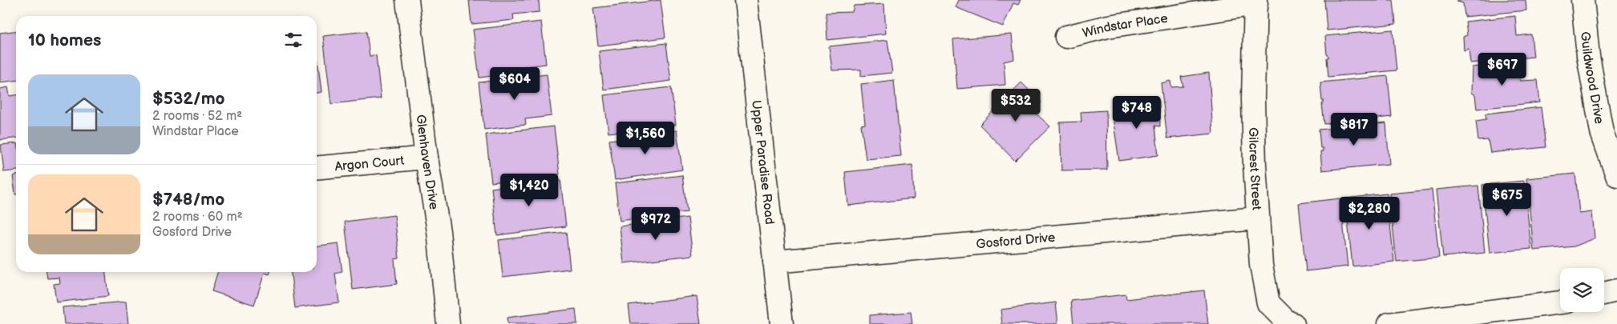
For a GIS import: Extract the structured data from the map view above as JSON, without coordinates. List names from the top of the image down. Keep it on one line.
{"streets":{"street":["Windstar Place","Guildwood Drive","Glenhaven Drive","Upper Paradise Road","Argon Court","Gilcrest Street","Gosford Drive"]},"crossings":[["Windstar Place","Gilcrest Street"],["Glenhaven Drive","Argon Court"],["Upper Paradise Road","Gosford Drive"],["Gilcrest Street","Gosford Drive"]],"page":{"heading":"10 homes","price":["$697","$604","$532","$748","$817","$1,560","$1,420","$675","$2,280","$972"],"list":[{"name":"$532/mo","note":"2 rooms · 52 m² · Windstar Place"},{"name":"$748/mo","note":"2 rooms · 60 m² · Gosford Drive"}]}}
